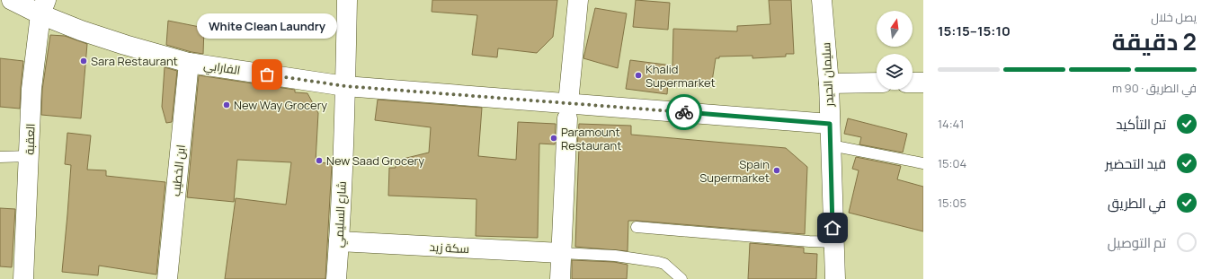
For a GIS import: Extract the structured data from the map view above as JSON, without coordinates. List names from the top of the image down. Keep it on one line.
{"streets":{"street":["الفارابي","سليمان الحيدر","العقبة","ابن الخطيب","شارع السليمي","سكة زيد"]},"crossings":[["الفارابي","سليمان الحيدر"],["الفارابي","العقبة"],["الفارابي","ابن الخطيب"],["الفارابي","شارع السليمي"],["شارع السليمي","سكة زيد"]],"places":["Sara Restaurant","White Clean Laundry","Khalid Supermarket","New Way Grocery","Paramount Restaurant","New Saad Grocery","Spain Supermarket"],"north":"top","page":{"heading":["2 دقيقة","يصل خلال","15:10–15:15"],"bubble":"White Clean Laundry","bar":"في الطريق · 90 m","list":[["تم التأكيد","14:41"],["قيد التحضير","15:04"],["في الطريق","15:05"],"تم التوصيل"]}}
